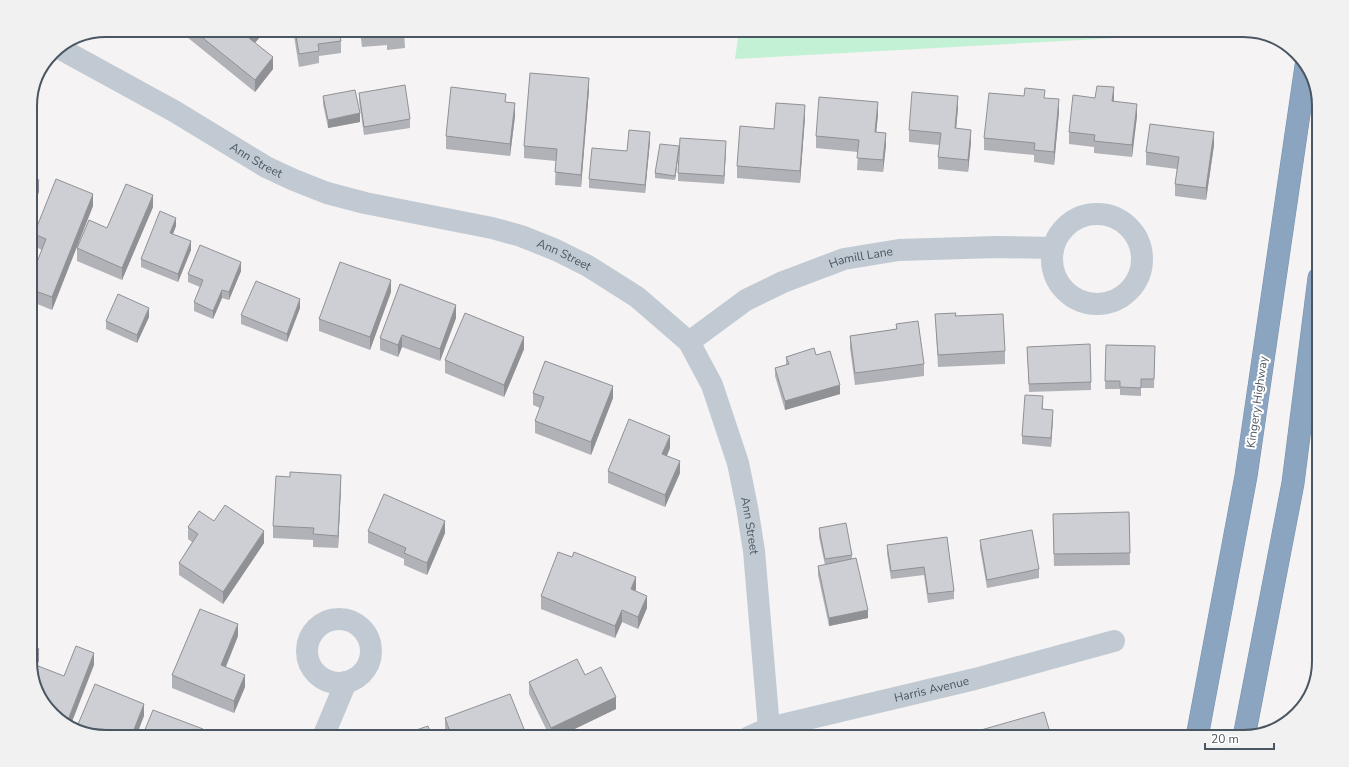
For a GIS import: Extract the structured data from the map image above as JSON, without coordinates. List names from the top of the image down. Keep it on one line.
{"streets":{"highway":["Kingery Highway"],"street":["Ann Street","Hamill Lane","Harris Avenue"]},"crossings":[["Ann Street","Hamill Lane"],["Ann Street","Harris Avenue"]],"scale_bar":"20 m"}
